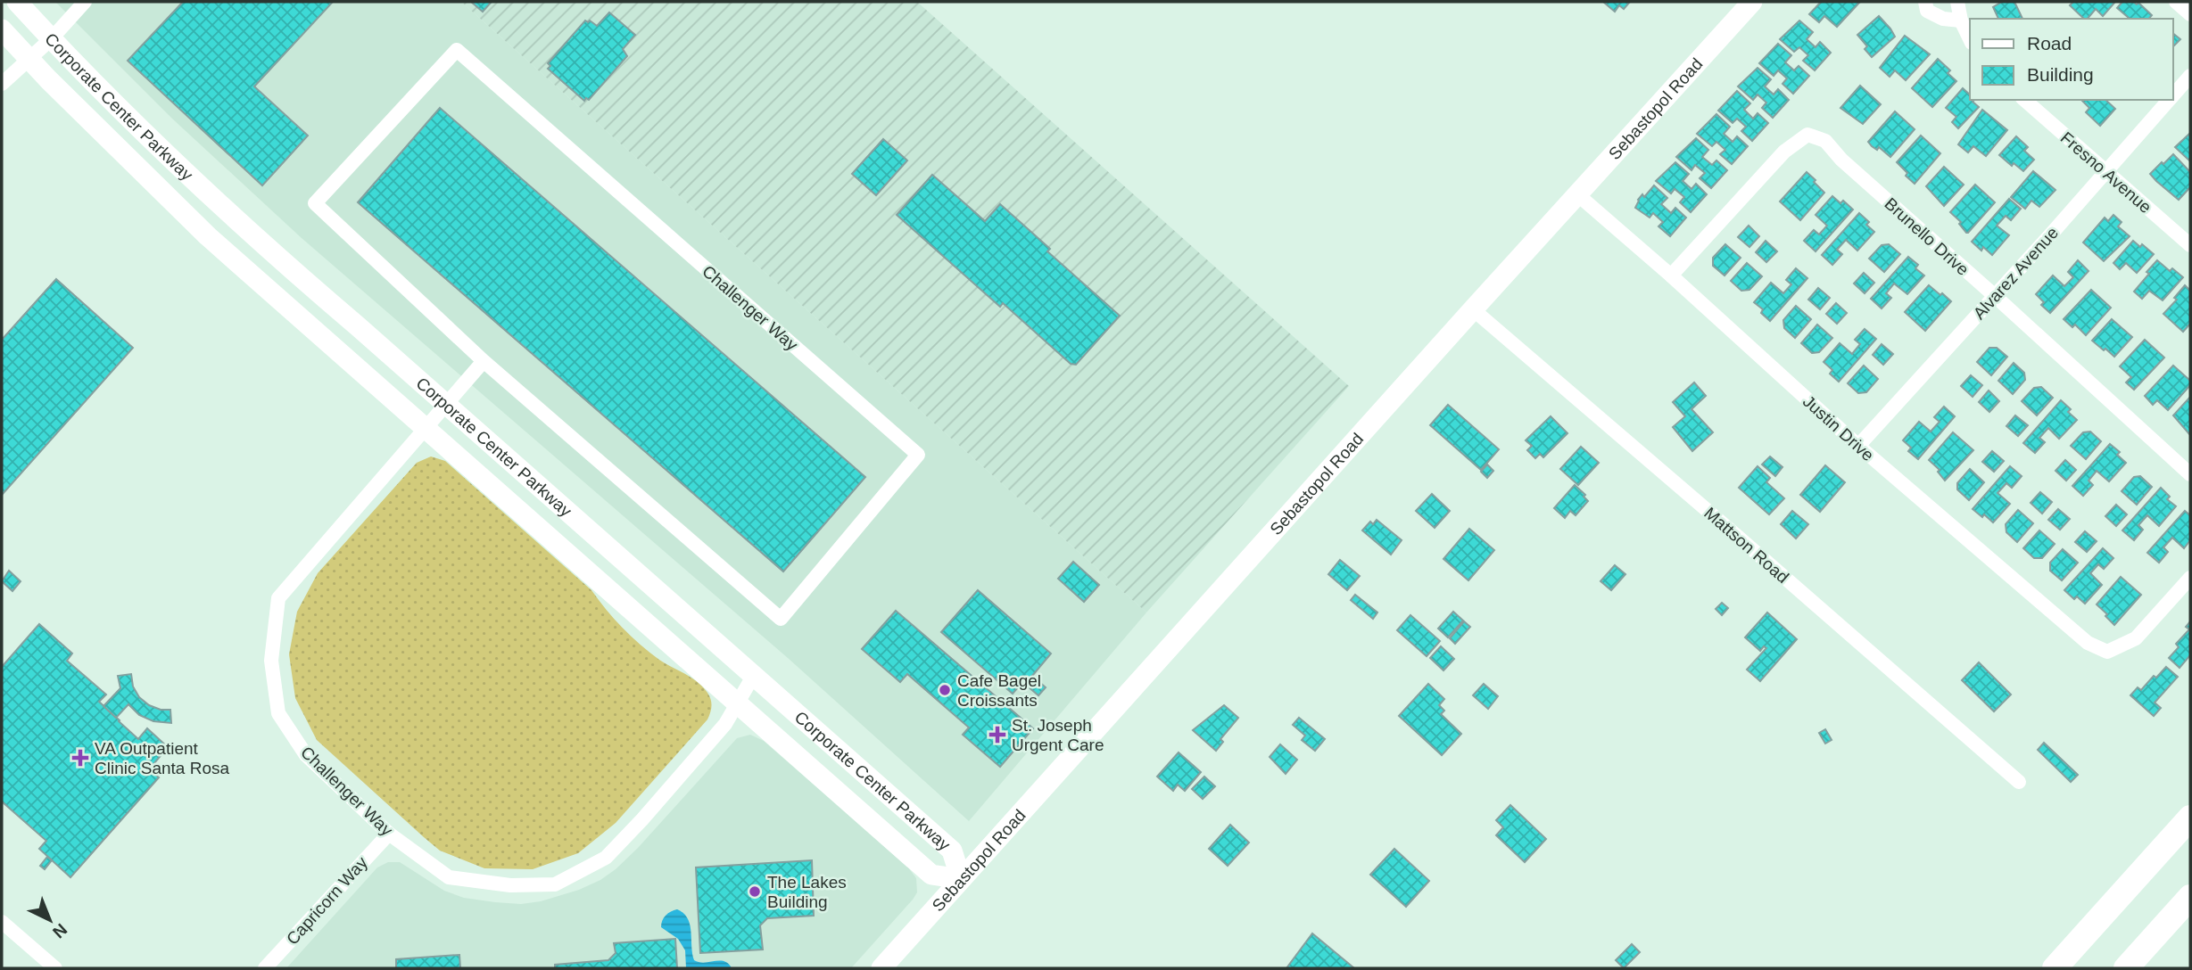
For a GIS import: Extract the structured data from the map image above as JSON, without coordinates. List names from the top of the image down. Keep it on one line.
{"streets":{"street":["Corporate Center Parkway","Sebastopol Road","Fresno Avenue","Brunello Drive","Alvarez Avenue","Challenger Way","Justin Drive","Mattson Road","Capricorn Way"]},"crossings":[["Corporate Center Parkway","Sebastopol Road"],["Corporate Center Parkway","Challenger Way"],["Sebastopol Road","Justin Drive"],["Sebastopol Road","Mattson Road"],["Fresno Avenue","Alvarez Avenue"],["Brunello Drive","Alvarez Avenue"],["Brunello Drive","Justin Drive"],["Alvarez Avenue","Justin Drive"],["Challenger Way","Capricorn Way"]],"places":{"other":["Cafe Bagel Croissants","The Lakes Building"],"health":["St. Joseph Urgent Care","VA Outpatient Clinic Santa Rosa"]},"legend":["Road","Building"],"north":"bottom right"}
